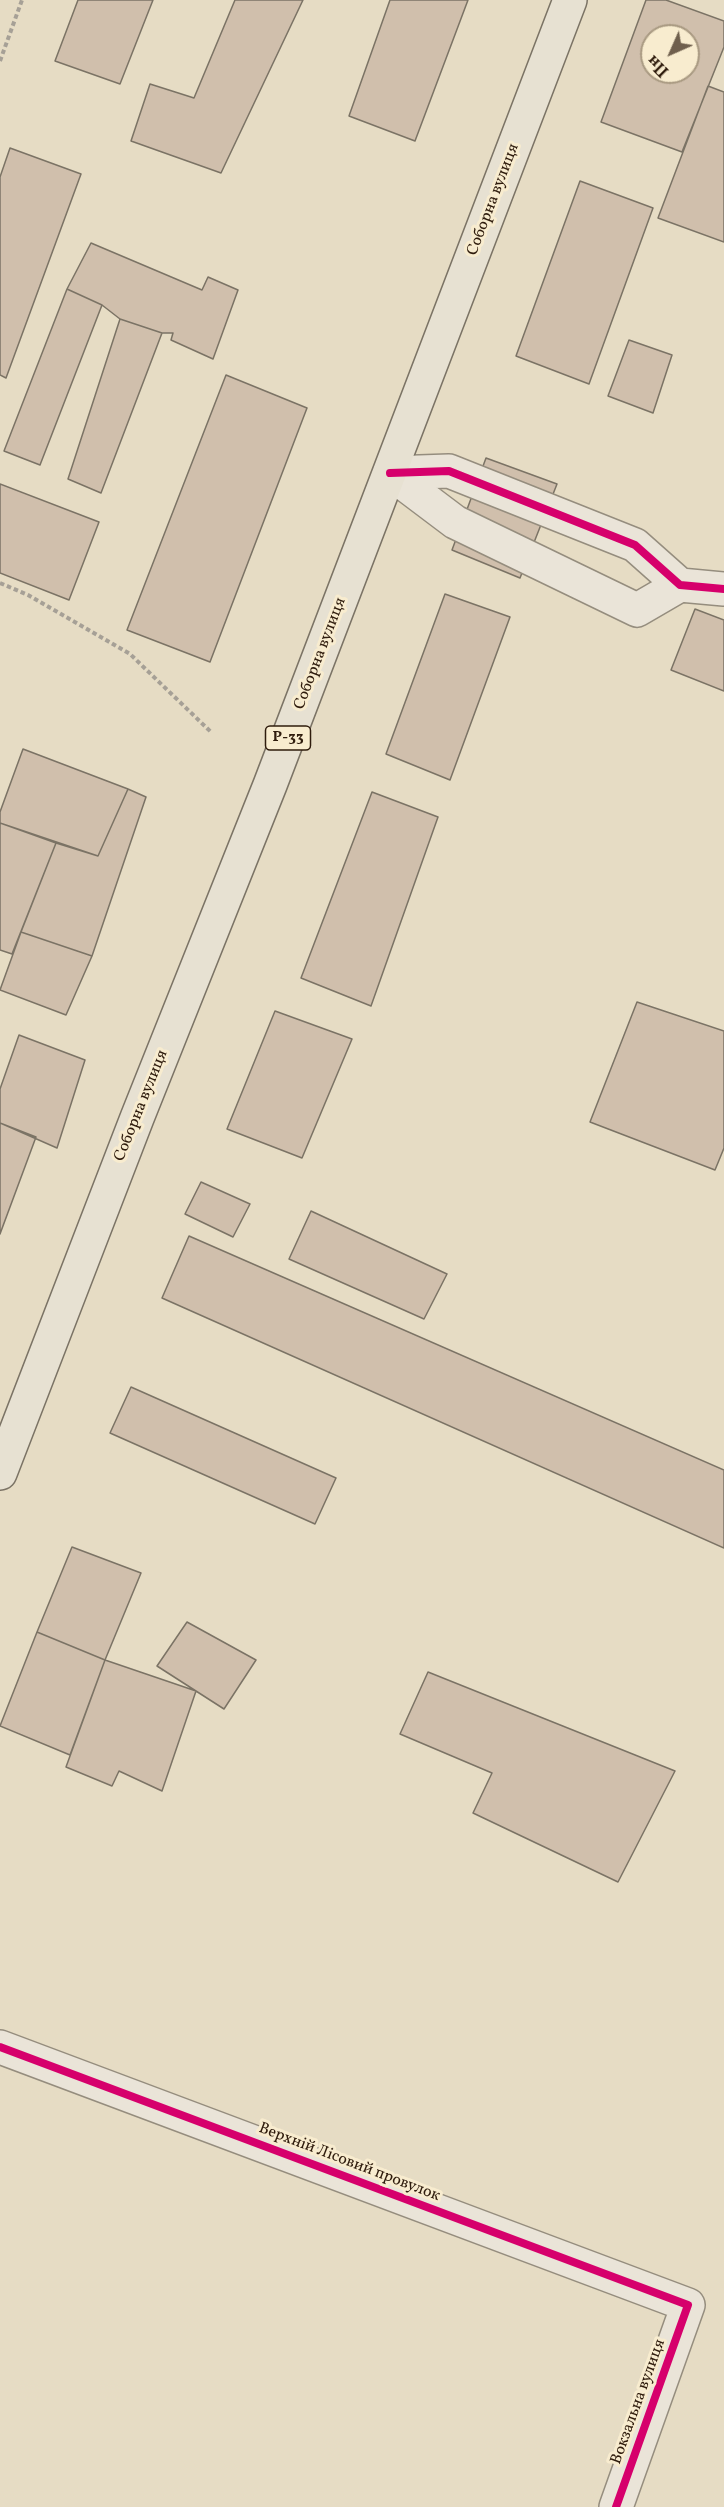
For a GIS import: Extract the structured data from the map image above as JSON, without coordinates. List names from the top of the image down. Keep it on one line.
{"streets":{"main road":["Соборна вулиця","Р-33"],"street":["Верхній Лісовий провулок","Вокзальна вулиця"]},"crossings":[["Верхній Лісовий провулок","Вокзальна вулиця"]],"north":"bottom left"}
